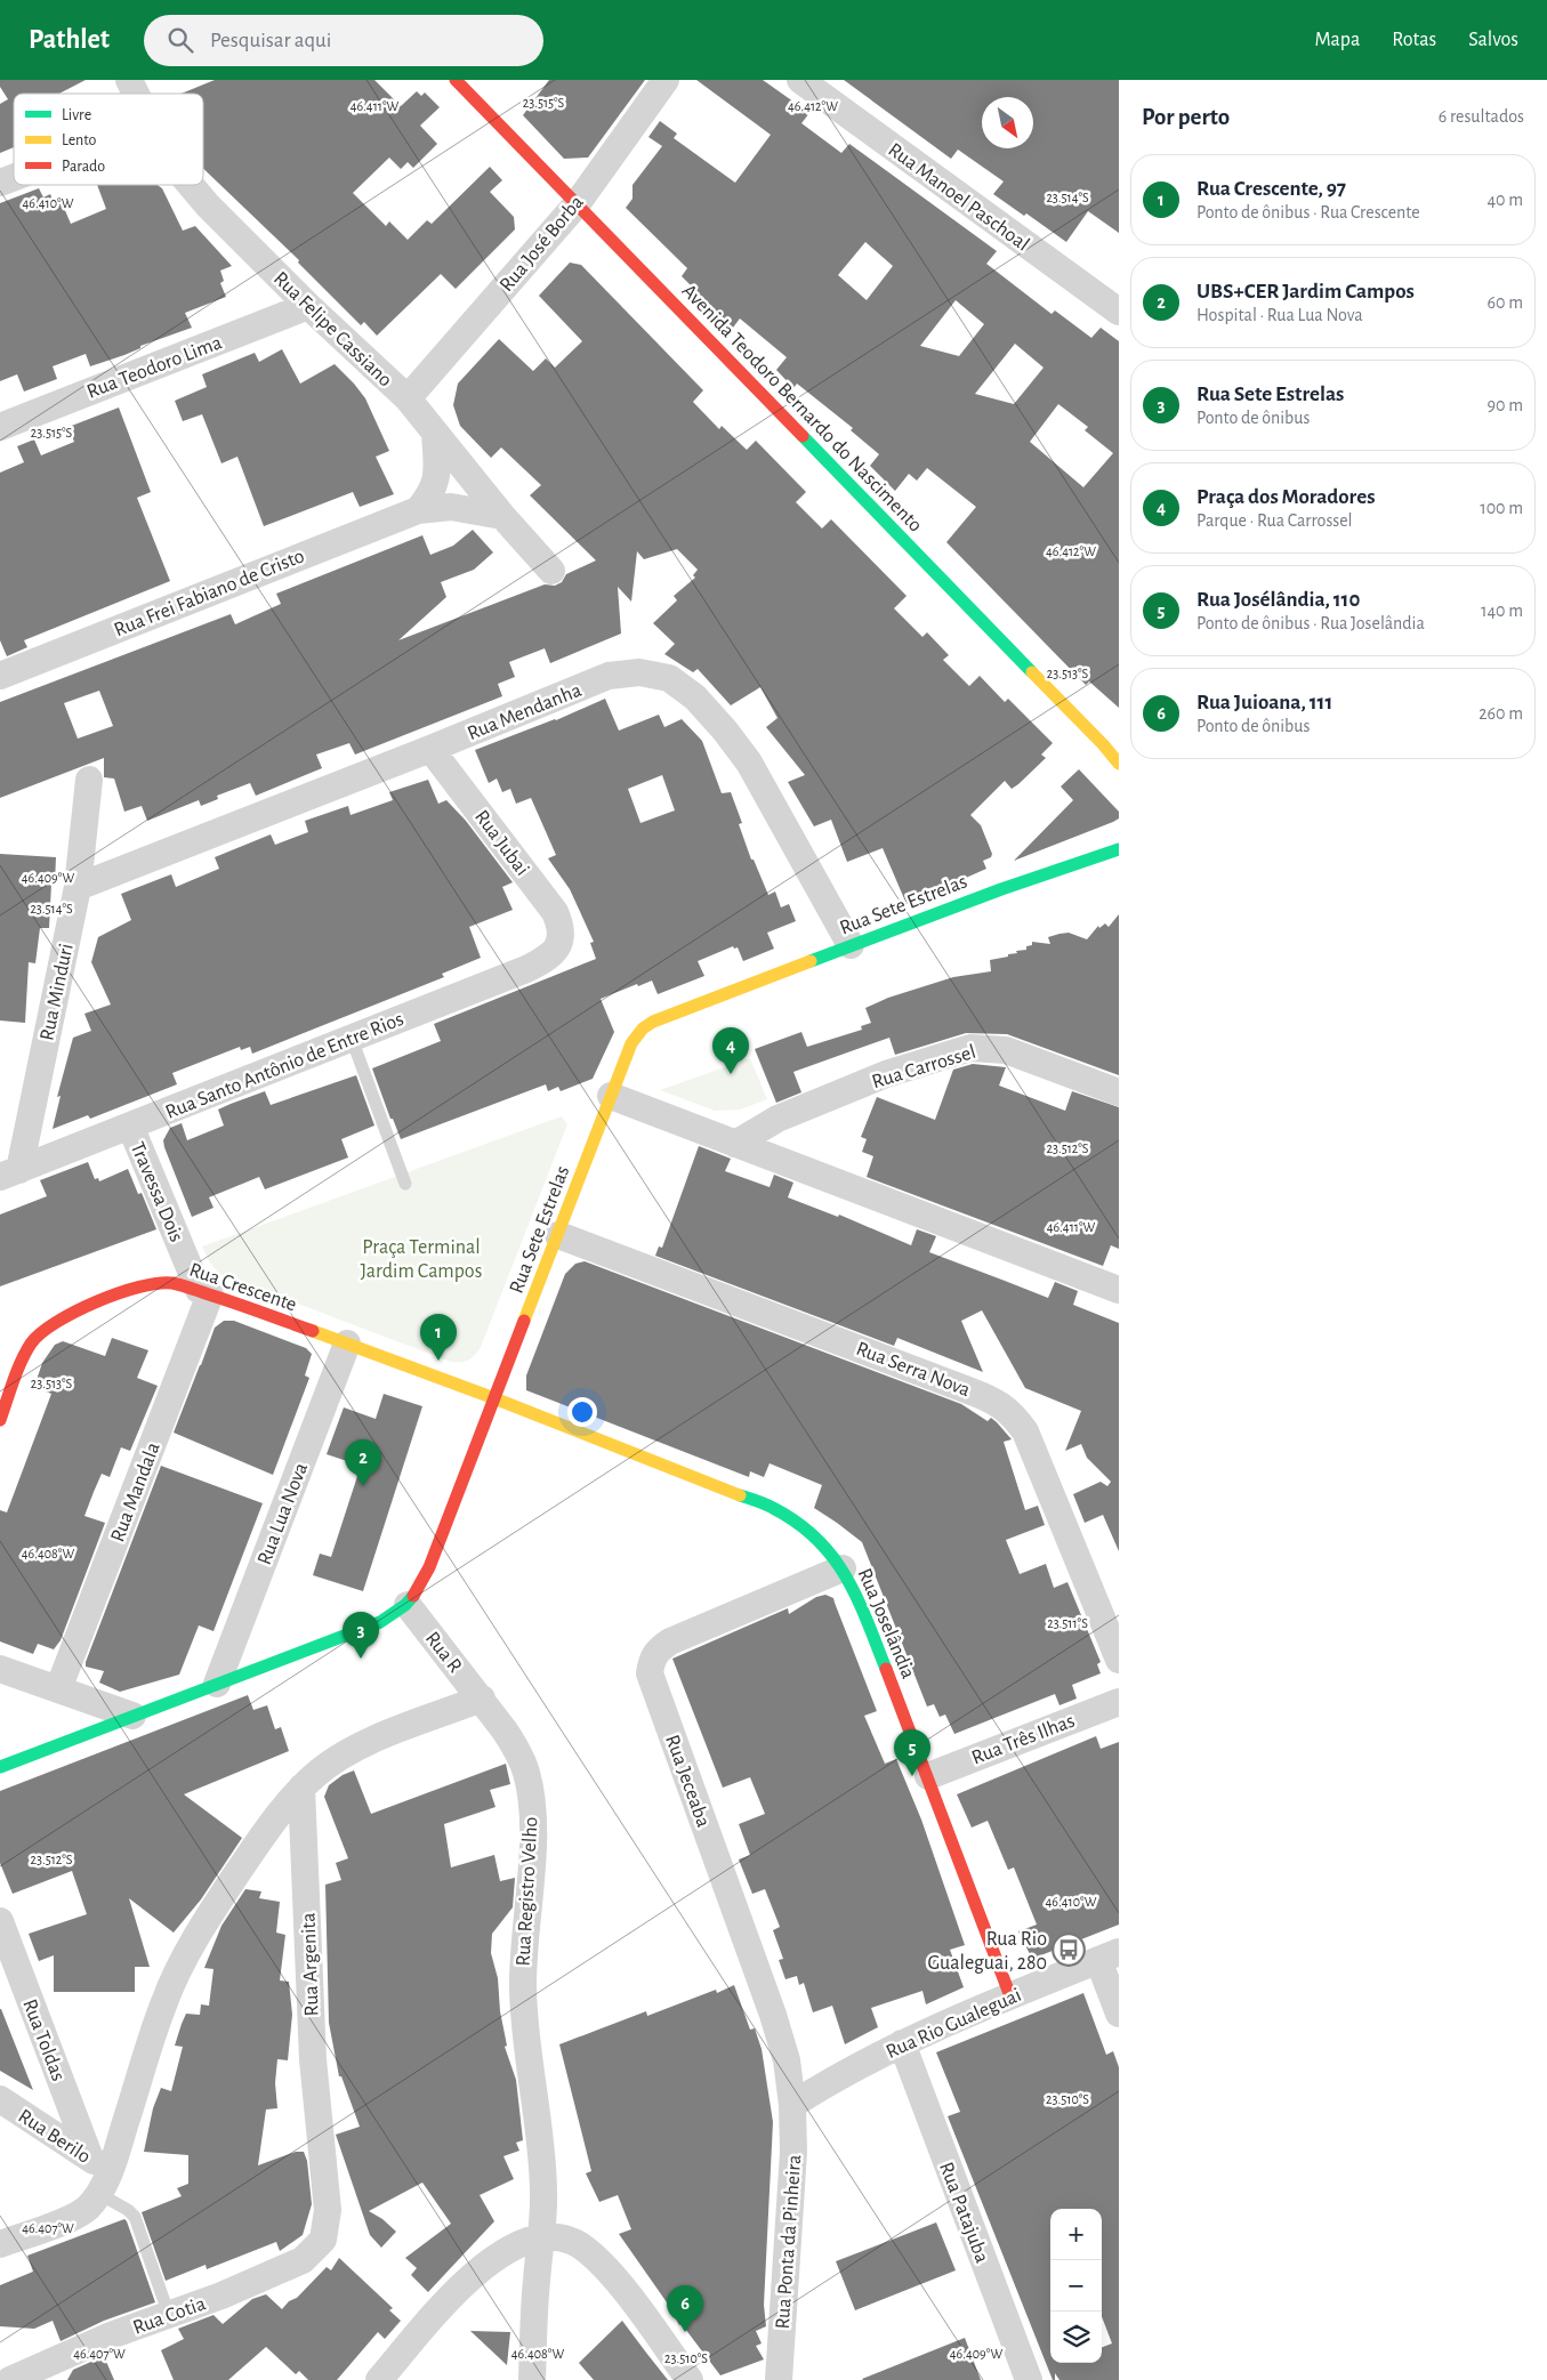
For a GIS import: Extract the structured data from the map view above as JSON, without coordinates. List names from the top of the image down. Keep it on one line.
{"streets":{"street":["Rua Manoel Paschoal","Rua José Borba","Rua Felipe Cassiano","Rua Teodoro Lima","Avenida Teodoro Bernardo do Nascimento","Rua Frei Fabiano de Cristo","Rua Mendanha","Rua Jubai","Rua Sete Estrelas","Rua Minduri","Rua Santo Antônio de Entre Rios","Rua Carrossel","Travessa Dois","Rua Crescente","Rua Serra Nova","Rua Mandala","Rua Lua Nova","Rua Joselândia","Rua R","Rua Três Ilhas","Rua Jeceaba","Rua Registro Velho","Rua Argenita","Rua Rio Gualeguai","Rua Toldas","Rua Berilo","Rua Patajuba","Rua Ponta da Pinheira","Rua Cotia"]},"crossings":[["Rua José Borba","Rua Felipe Cassiano"],["Rua José Borba","Avenida Teodoro Bernardo do Nascimento"],["Rua Felipe Cassiano","Rua Teodoro Lima"],["Rua Felipe Cassiano","Rua Frei Fabiano de Cristo"],["Rua Mendanha","Rua Jubai"],["Rua Mendanha","Rua Sete Estrelas"],["Rua Mendanha","Rua Minduri"],["Rua Jubai","Rua Santo Antônio de Entre Rios"],["Rua Sete Estrelas","Rua Crescente"],["Rua Sete Estrelas","Rua Serra Nova"],["Rua Sete Estrelas","Rua Lua Nova"],["Rua Sete Estrelas","Rua Joselândia"],["Rua Sete Estrelas","Rua R"],["Rua Minduri","Rua Santo Antônio de Entre Rios"],["Rua Santo Antônio de Entre Rios","Travessa Dois"],["Travessa Dois","Rua Crescente"],["Travessa Dois","Rua Mandala"],["Rua Crescente","Rua Mandala"],["Rua Crescente","Rua Lua Nova"],["Rua Crescente","Rua Joselândia"],["Rua Joselândia","Rua Três Ilhas"],["Rua Joselândia","Rua Jeceaba"],["Rua Joselândia","Rua Rio Gualeguai"],["Rua R","Rua Registro Velho"],["Rua Jeceaba","Rua Rio Gualeguai"],["Rua Jeceaba","Rua Ponta da Pinheira"],["Rua Argenita","Rua Cotia"],["Rua Rio Gualeguai","Rua Patajuba"],["Rua Rio Gualeguai","Rua Ponta da Pinheira"],["Rua Toldas","Rua Berilo"]],"parks":["Praça Terminal Jardim Campos"],"places":{"bus stop":["Rua Rio Gualeguai, 280"]},"legend":["Livre","Lento","Parado"],"north":"bottom right","page":{"header":"Pathlet","search":"Pesquisar aqui","nav":["Mapa","Rotas","Salvos"],"heading":["Por perto","6 resultados"],"list":[{"mark":"1","name":"Rua Crescente, 97","note":"Ponto de ônibus · Rua Crescente","value":"40 m"},{"mark":"2","name":"UBS+CER Jardim Campos","note":"Hospital · Rua Lua Nova","value":"60 m"},{"mark":"3","name":"Rua Sete Estrelas","note":"Ponto de ônibus","value":"90 m"},{"mark":"4","name":"Praça dos Moradores","note":"Parque · Rua Carrossel","value":"100 m"},{"mark":"5","name":"Rua Josélândia, 110","note":"Ponto de ônibus · Rua Joselândia","value":"140 m"},{"mark":"6","name":"Rua Juioana, 111","note":"Ponto de ônibus","value":"260 m"}],"pins":["4","1","2","3","5","6"],"map_buttons":["+","−"]},"coordinates":["23.515°S","46.411°W","46.412°W","23.514°S","46.410°W","23.513°S","46.409°W","23.512°S","46.408°W","23.511°S","23.510°S","46.407°W"]}
